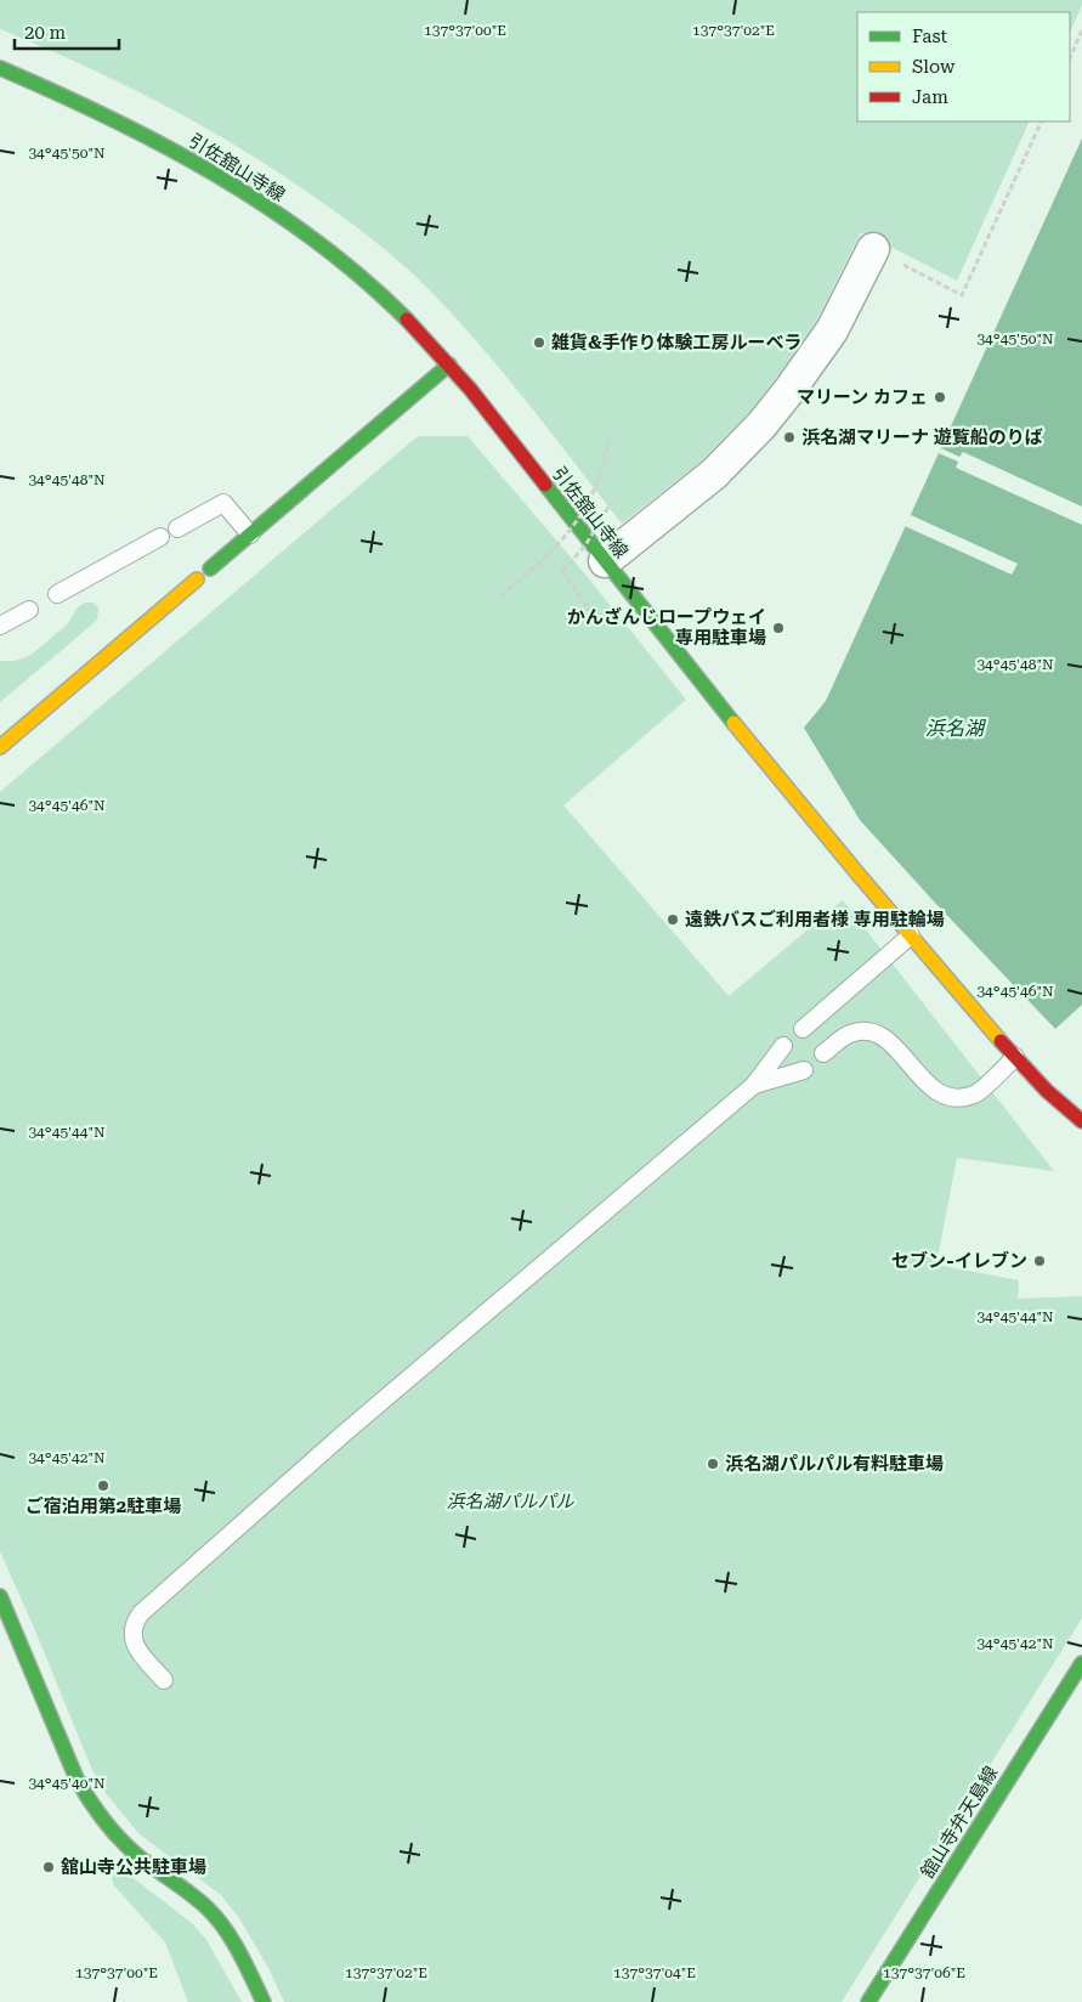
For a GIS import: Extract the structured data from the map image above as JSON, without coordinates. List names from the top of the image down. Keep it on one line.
{"streets":{"main road":["引佐舘山寺線","舘山寺弁天島線"]},"water":["浜名湖"],"parks":["浜名湖パルパル"],"places":["雑貨&手作り体験工房ルーベラ","マリーン カフェ","浜名湖マリーナ 遊覧船のりば","かんざんじロープウェイ 専用駐車場","遠鉄バスご利用者様 専用駐輪場","セブン-イレブン","浜名湖パルパル有料駐車場","ご宿泊用第2駐車場","舘山寺公共駐車場"],"legend":["Fast","Slow","Jam"],"scale_bar":"20 m","coordinates":["137°37'00\"E","137°37'02\"E","34°45'50\"N","34°45'48\"N","34°45'46\"N","34°45'44\"N","34°45'42\"N","34°45'40\"N","137°37'04\"E","137°37'06\"E"]}
